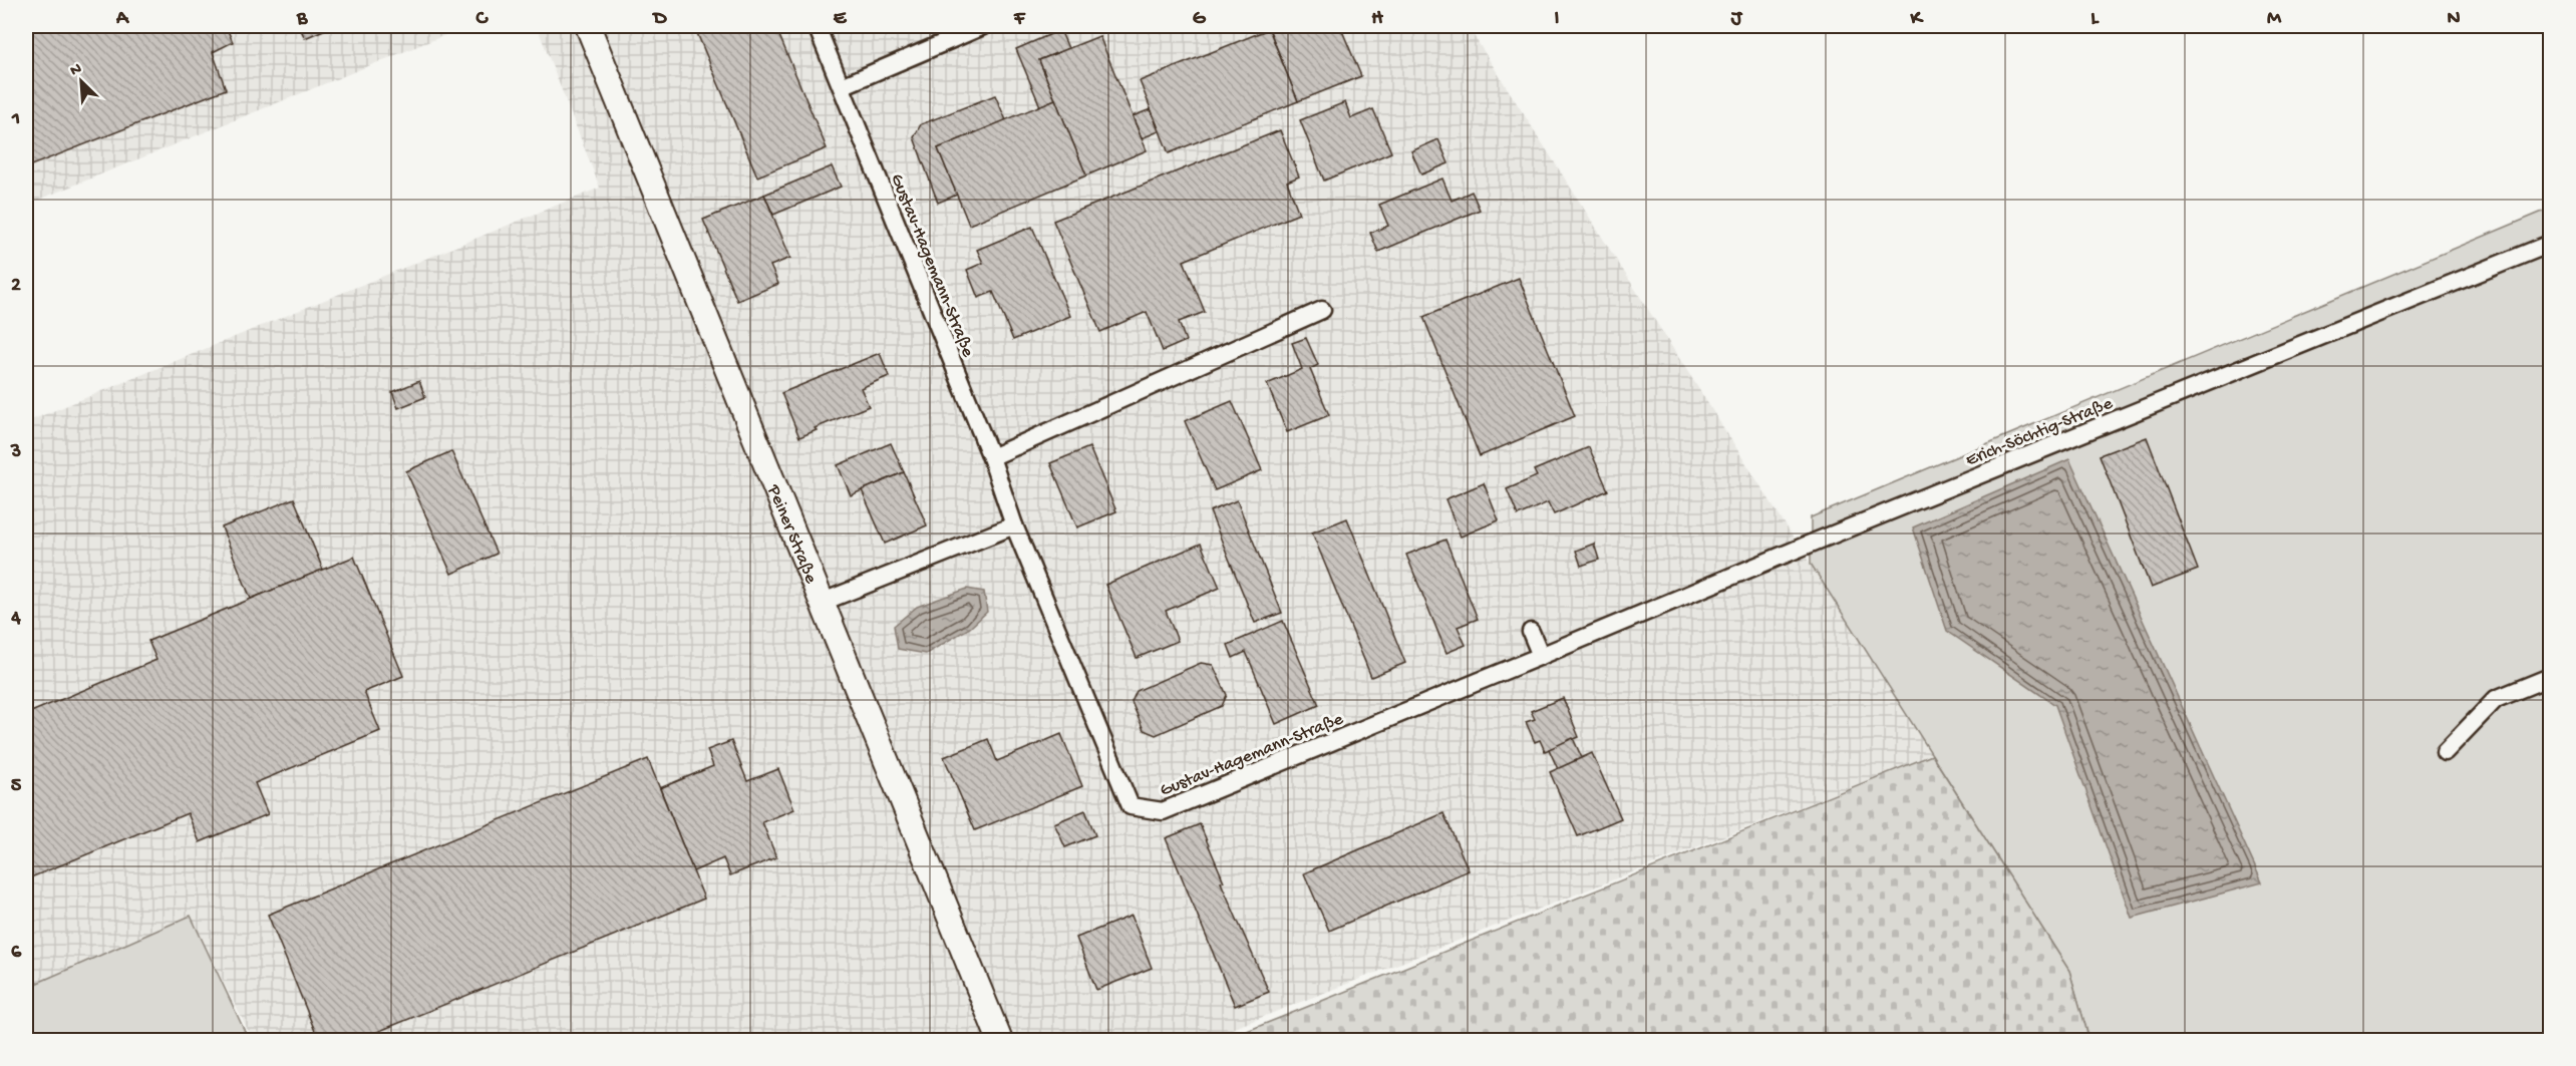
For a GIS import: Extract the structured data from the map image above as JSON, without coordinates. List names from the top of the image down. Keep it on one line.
{"streets":{"main road":["Peiner Straße"],"street":["Gustav-Hagemann-Straße","Erich-Söchtig-Straße"]},"crossings":[["Gustav-Hagemann-Straße","Erich-Söchtig-Straße"]],"north":"top left","grid":{"columns":["A","B","C","D","E","F","G","H","I","J","K","L","M","N"],"rows":["1","2","3","4","5","6"]}}
